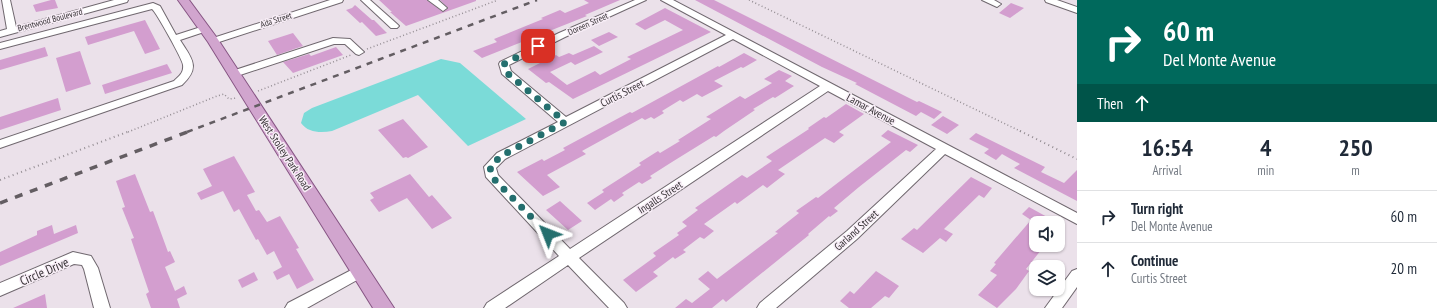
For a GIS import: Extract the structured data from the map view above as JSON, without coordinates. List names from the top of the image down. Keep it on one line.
{"streets":{"main road":["West Stolley Park Road"],"street":["Brentwood Boulevard","Ada Street","Doreen Street","Curtis Street","Lamar Avenue","Ingalls Street","Garland Street","Circle Drive"]},"crossings":[["Ada Street","West Stolley Park Road"],["Doreen Street","Curtis Street"],["Curtis Street","Lamar Avenue"],["Curtis Street","Ingalls Street"],["Lamar Avenue","Ingalls Street"],["Lamar Avenue","Garland Street"]],"page":{"turn":["60 m","Del Monte Avenue"],"then":"Then","eta":["16:54","Arrival","4","min","250","m"],"list":[{"name":"Turn right","note":"Del Monte Avenue","value":"60 m"},{"name":"Continue","note":"Curtis Street","value":"20 m"}]}}
